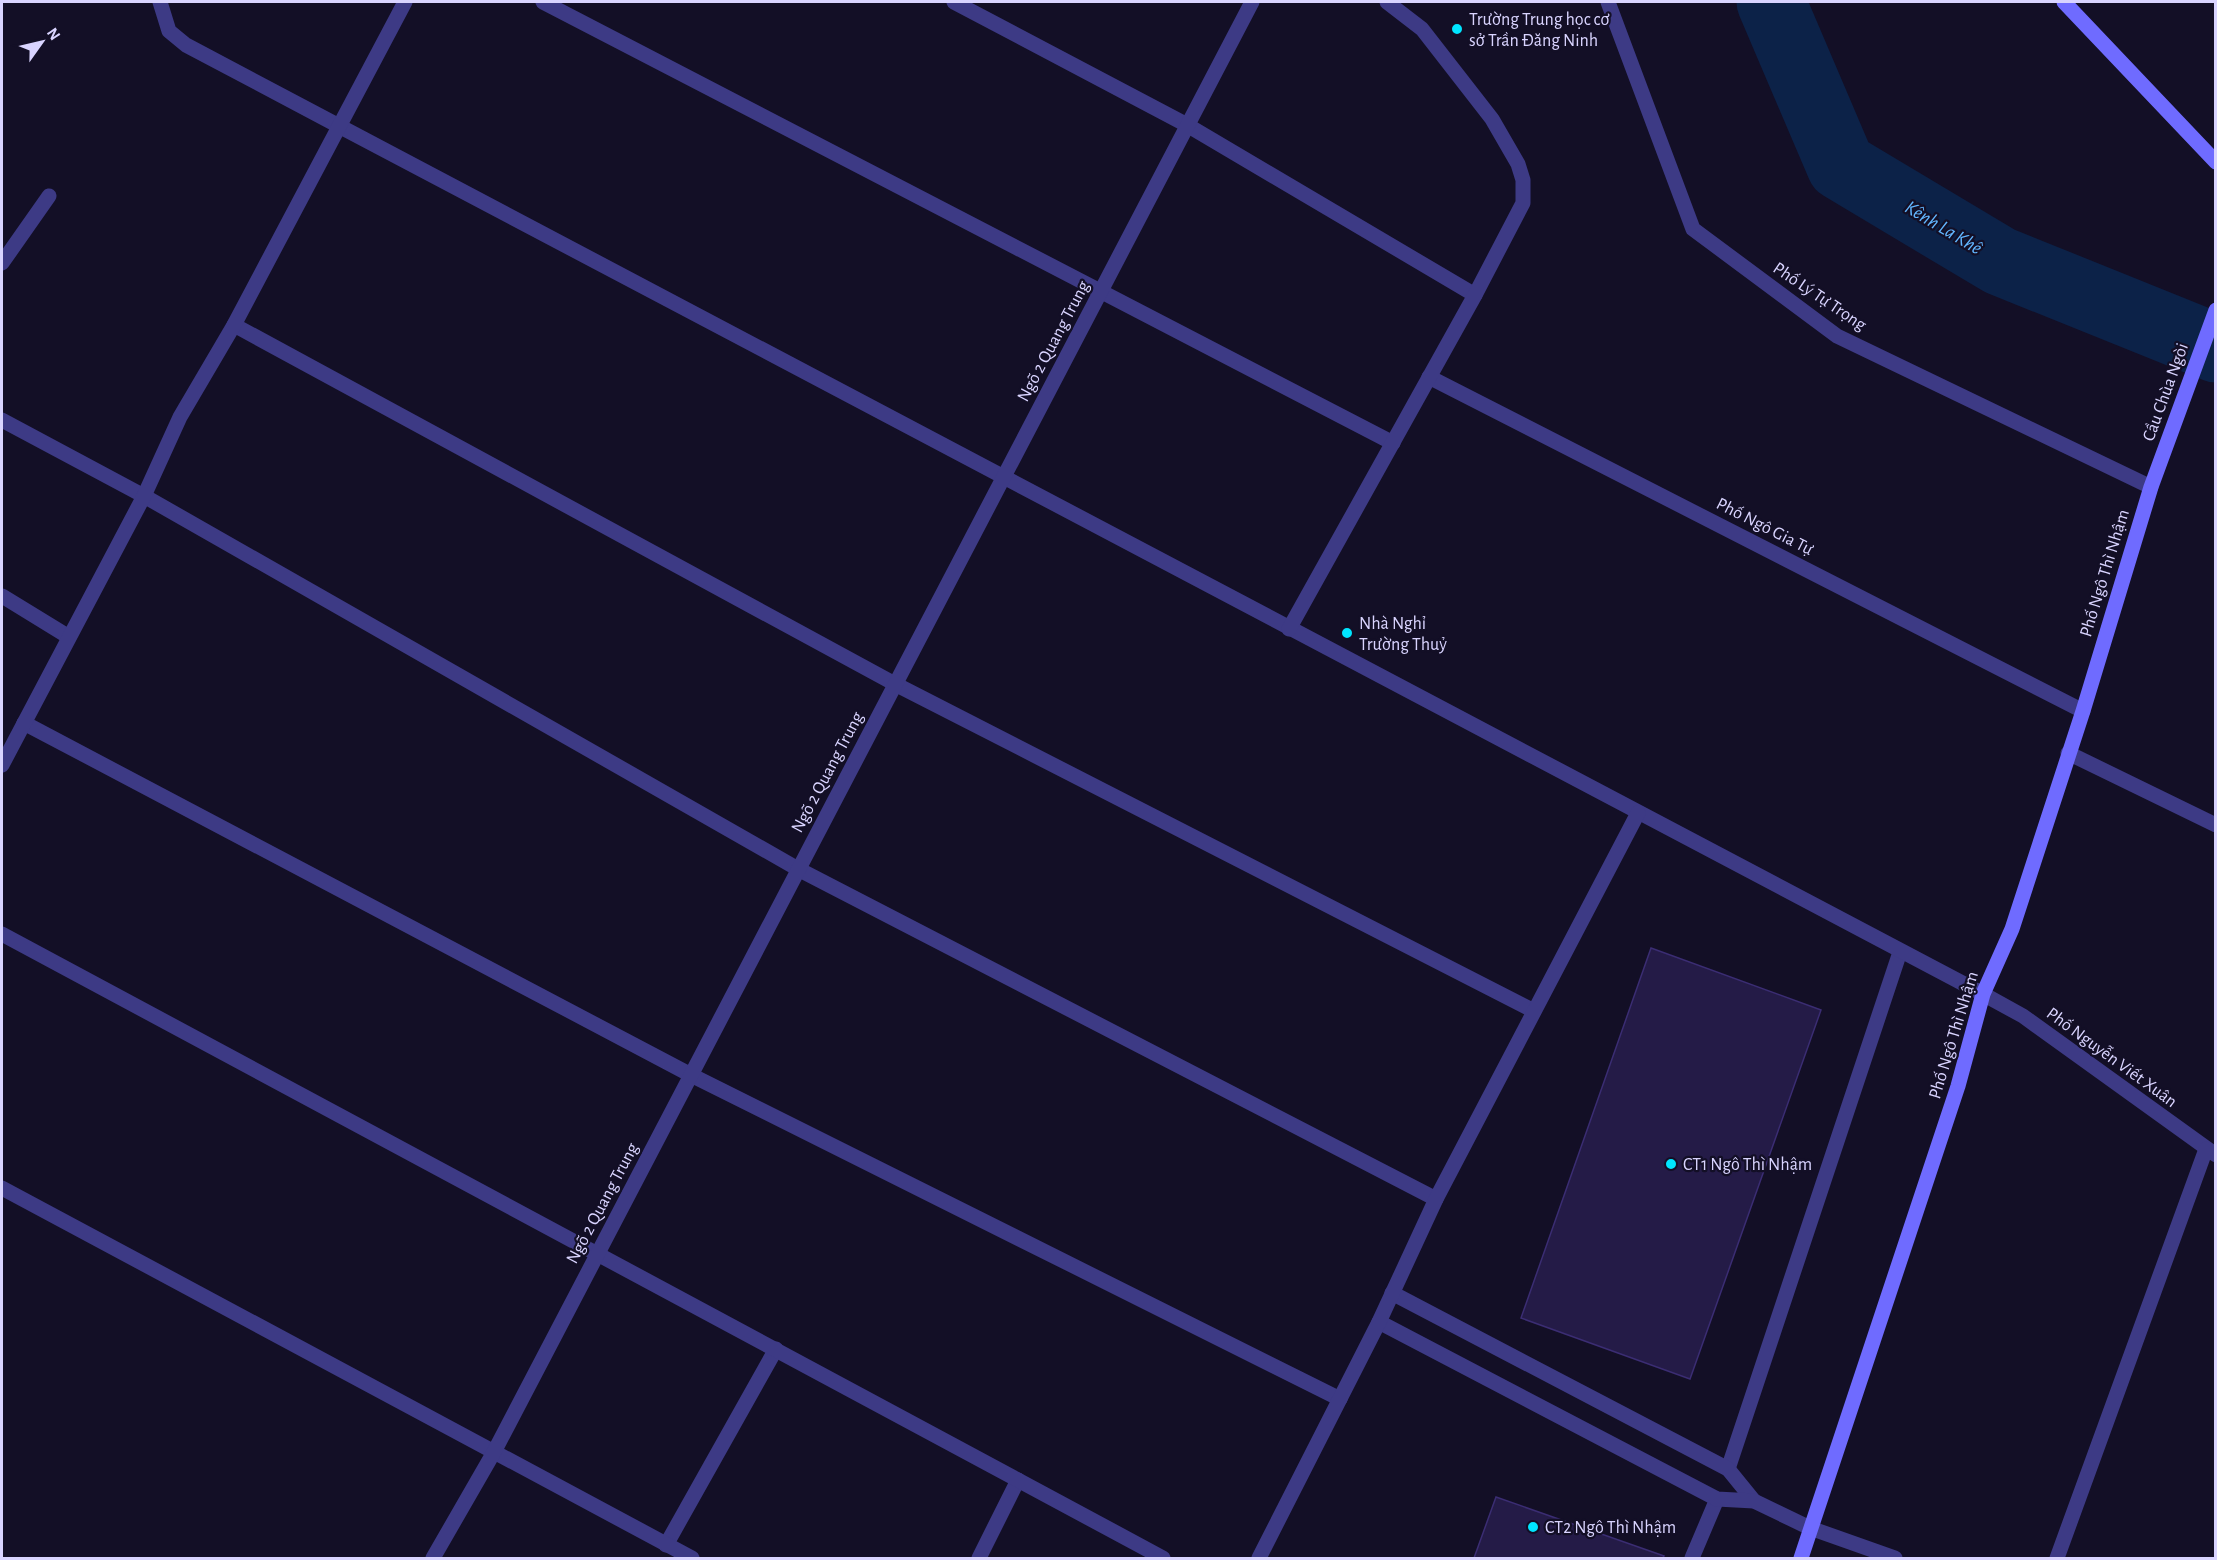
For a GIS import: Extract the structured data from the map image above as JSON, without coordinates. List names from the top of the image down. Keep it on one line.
{"streets":{"main road":["Cầu Chùa Ngòi","Phố Ngô Thì Nhậm"],"street":["Phố Lý Tự Trọng","Ngõ 2 Quang Trung","Phố Ngô Gia Tự","Phố Nguyễn Viết Xuân"]},"crossings":[["Phố Lý Tự Trọng","Cầu Chùa Ngòi"],["Phố Lý Tự Trọng","Phố Ngô Thì Nhậm"],["Ngõ 2 Quang Trung","Phố Nguyễn Viết Xuân"],["Cầu Chùa Ngòi","Phố Ngô Thì Nhậm"],["Phố Ngô Gia Tự","Phố Ngô Thì Nhậm"],["Phố Ngô Thì Nhậm","Phố Nguyễn Viết Xuân"]],"water":["Kênh La Khê"],"places":["Trường Trung học cơ sở Trần Đăng Ninh","Nhà Nghỉ Trường Thuỷ","CT1 Ngô Thì Nhậm","CT2 Ngô Thì Nhậm"],"north":"top right"}
